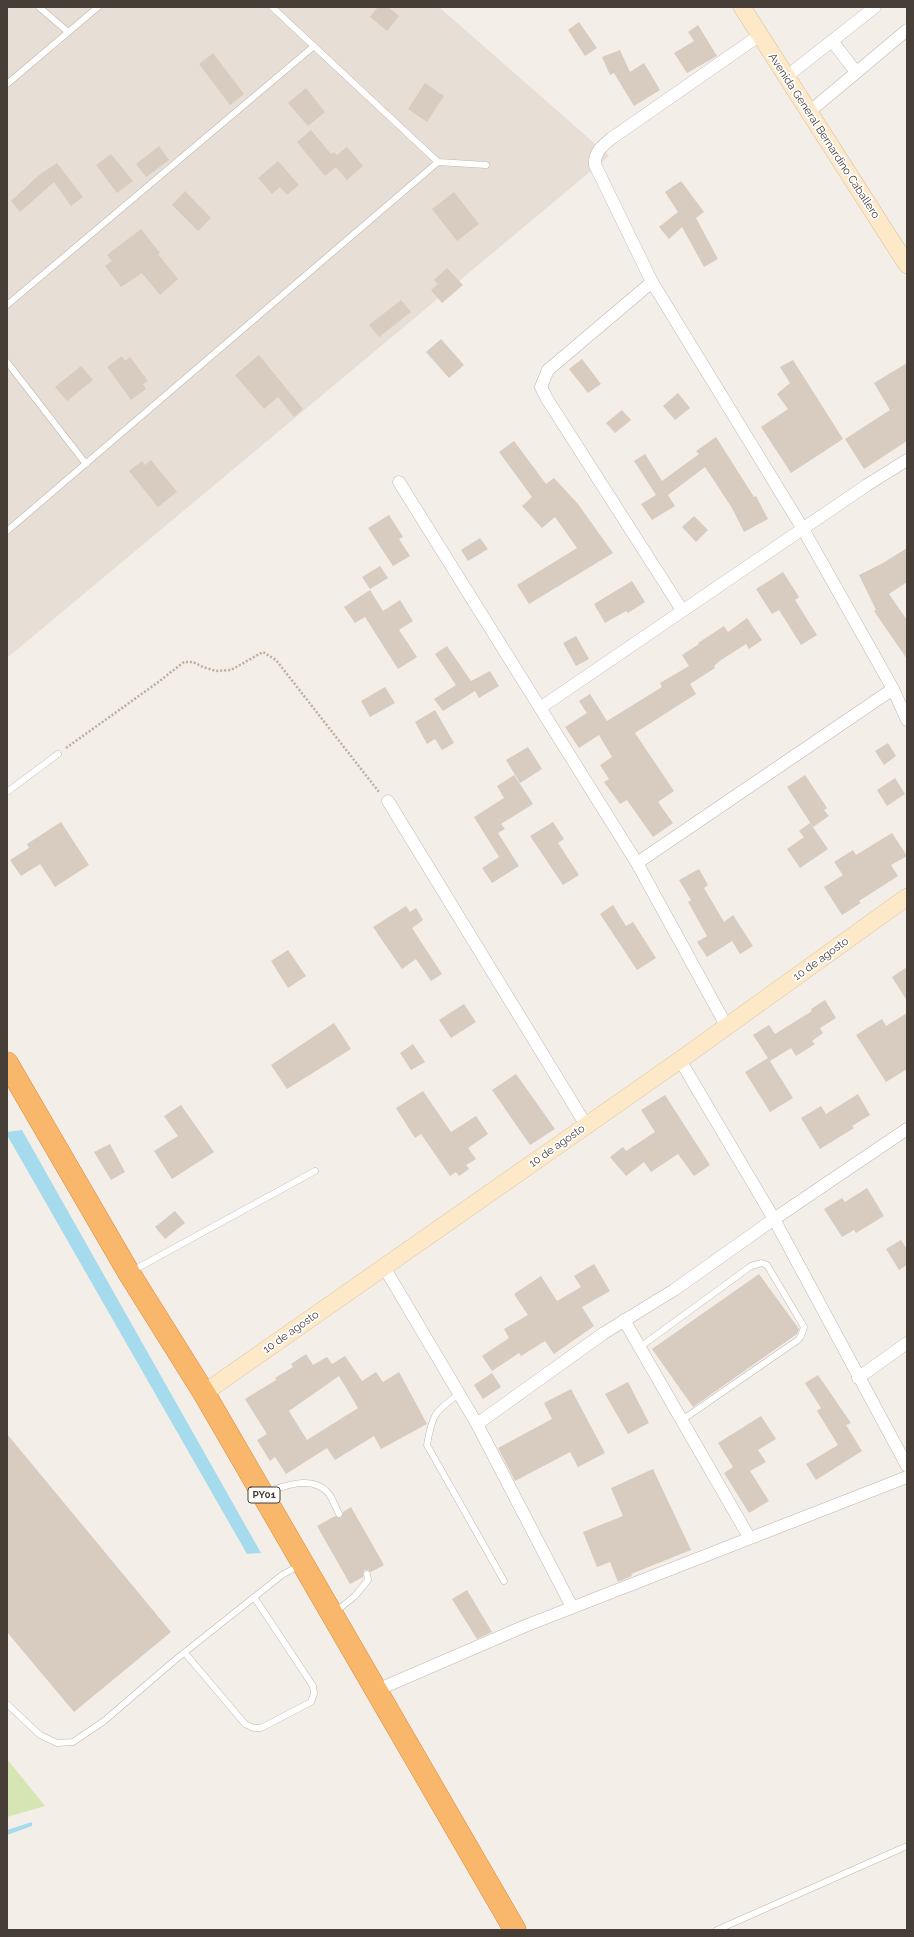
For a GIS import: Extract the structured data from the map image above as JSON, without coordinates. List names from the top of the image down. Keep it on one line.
{"streets":{"highway":["PY01"],"street":["Avenida General Bernardino Caballero","10 de agosto"]},"crossings":[["10 de agosto","PY01"]]}
